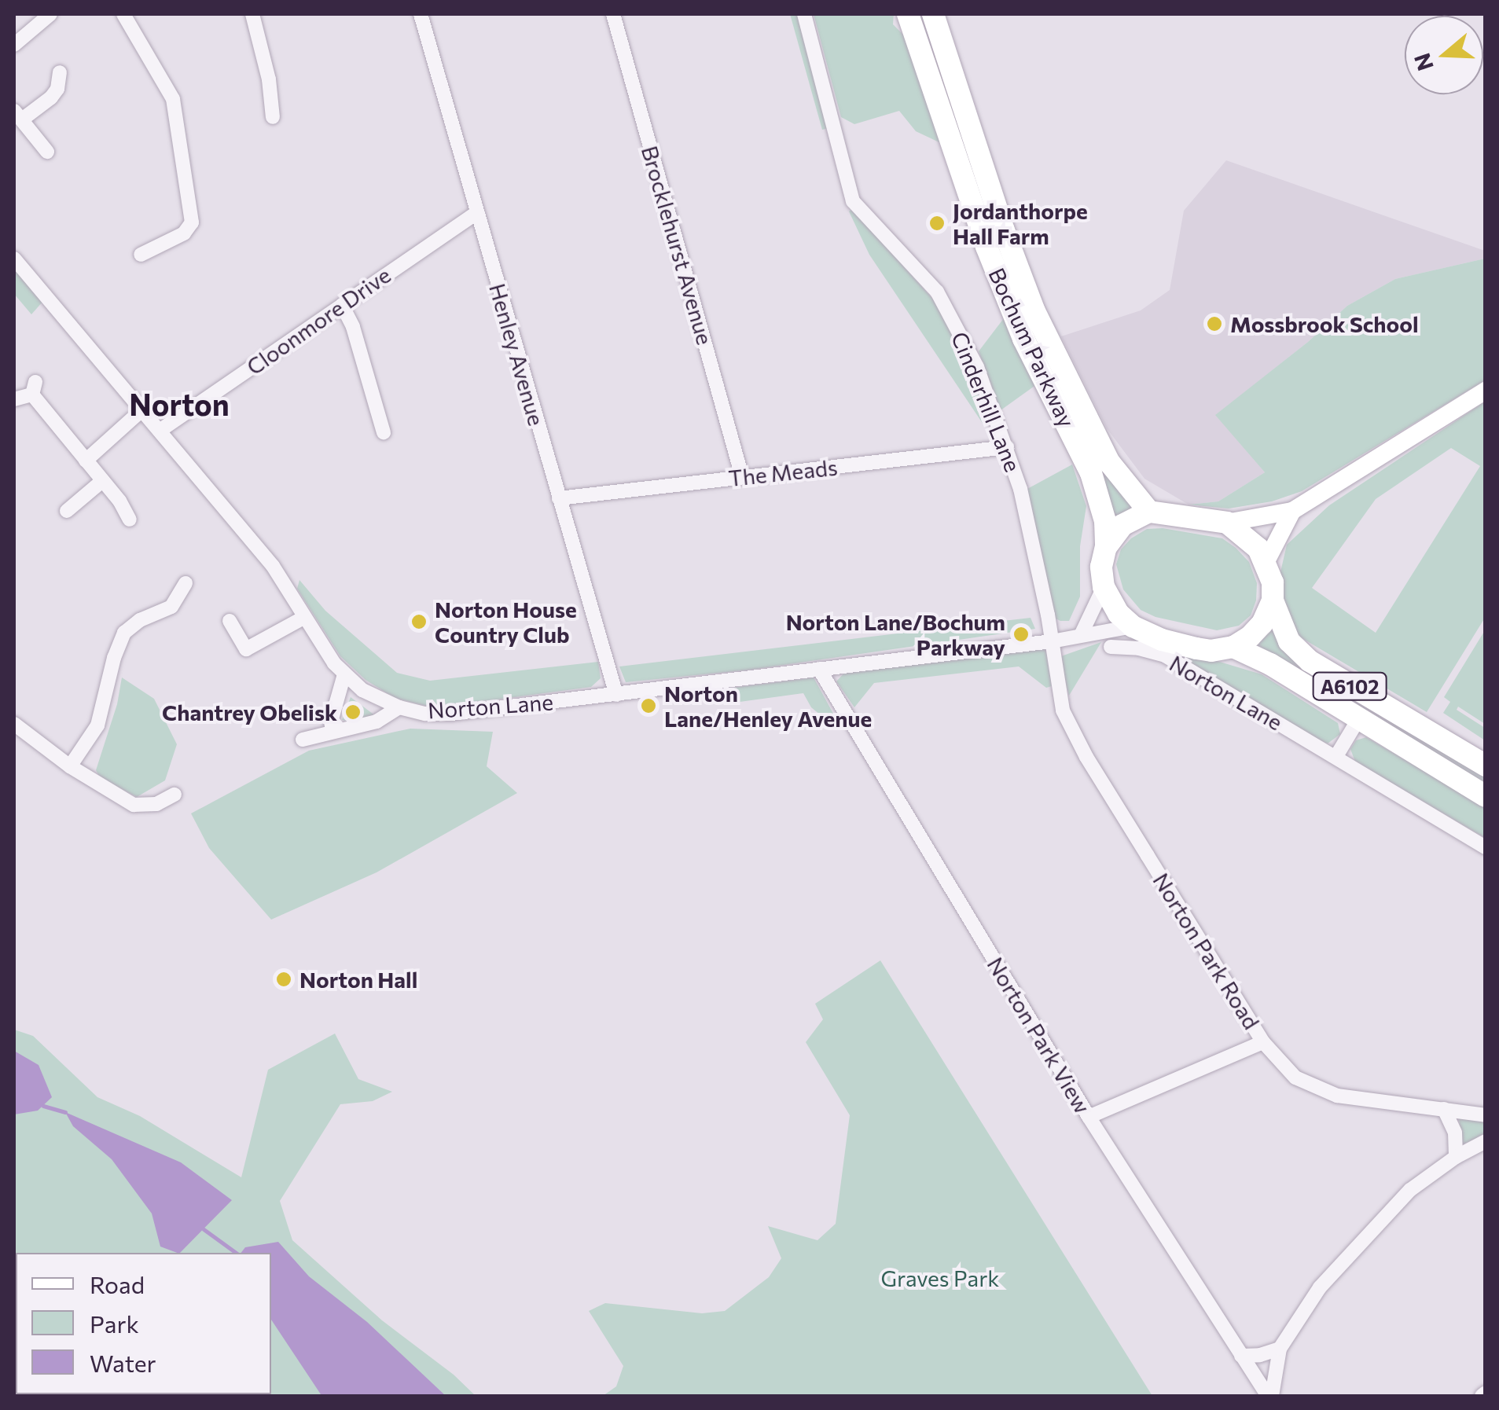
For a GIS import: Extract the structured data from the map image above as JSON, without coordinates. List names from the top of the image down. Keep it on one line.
{"streets":{"highway":["Bochum Parkway","A6102"],"street":["Brocklehurst Avenue","Cloonmore Drive","Henley Avenue","Cinderhill Lane","The Meads","Norton Lane","Norton Park Road","Norton Park View"]},"crossings":[["Brocklehurst Avenue","The Meads"],["Cloonmore Drive","Henley Avenue"],["Cloonmore Drive","Norton Lane"],["Bochum Parkway","A6102"],["Bochum Parkway","Norton Lane"],["Henley Avenue","The Meads"],["Henley Avenue","Norton Lane"],["Cinderhill Lane","The Meads"],["Cinderhill Lane","Norton Lane"],["Cinderhill Lane","Norton Park Road"],["A6102","Norton Lane"],["Norton Lane","Norton Park Road"],["Norton Lane","Norton Park View"]],"districts":["Norton"],"parks":["Graves Park"],"places":["Jordanthorpe Hall Farm","Mossbrook School","Norton House Country Club","Norton Lane/Bochum Parkway","Norton Lane/Henley Avenue","Chantrey Obelisk","Norton Hall"],"legend":["Road","Park","Water"],"north":"left"}
